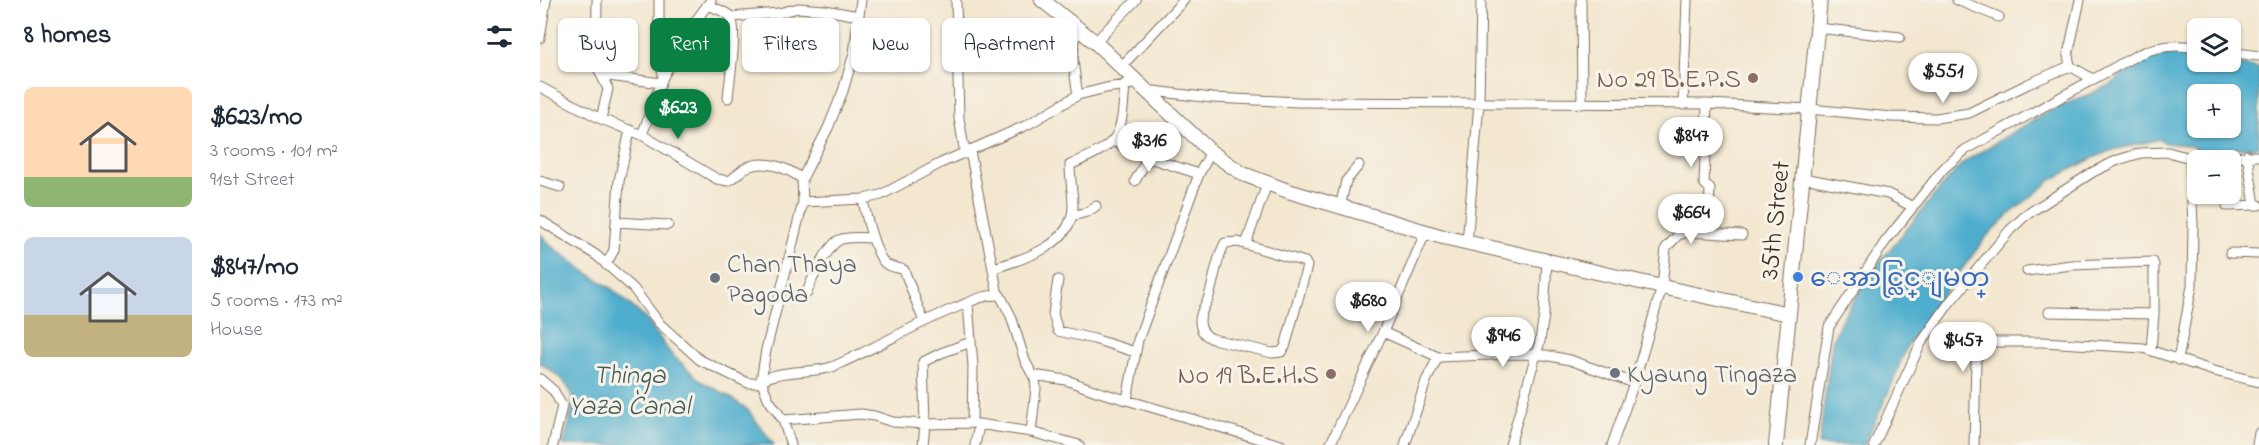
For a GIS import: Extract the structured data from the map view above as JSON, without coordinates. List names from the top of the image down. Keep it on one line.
{"streets":{"street":["35th Street"]},"water":["Thinga Yaza Canal"],"places":["No 29 B.E.P.S","ေအာင္လြင္ျမတ္","Chan Thaya Pagoda","Kyaung Tingaza","No 19 B.E.H.S"],"page":{"heading":"8 homes","map_buttons":["+","−"],"chip":["Buy","Rent","Filters","New","Apartment"],"price":["$551","$623","$847","$316","$664","$680","$946","$457"],"list":[{"name":"$623/mo","note":"3 rooms · 101 m² · 91st Street"},{"name":"$847/mo","note":"5 rooms · 173 m² · House"}]}}
